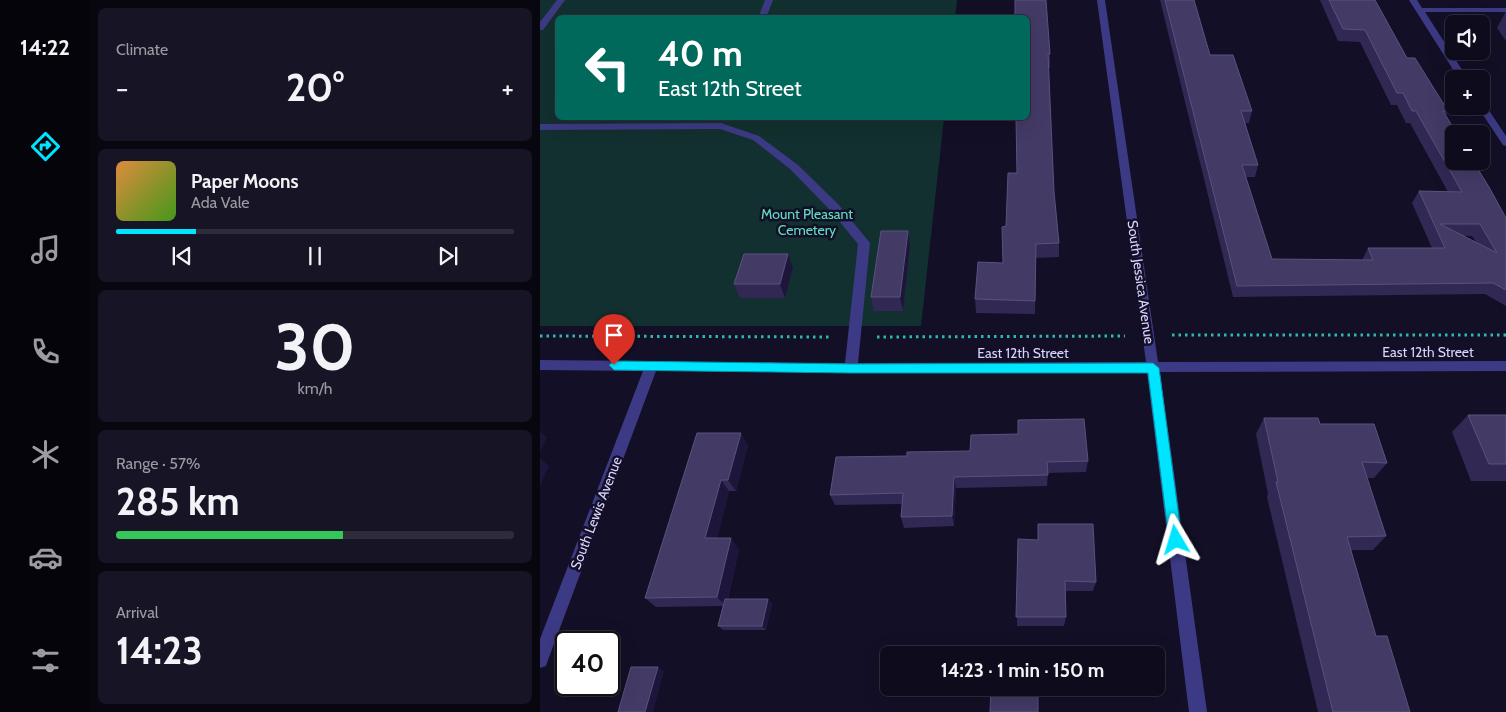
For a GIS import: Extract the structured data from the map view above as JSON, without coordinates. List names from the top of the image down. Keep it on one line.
{"streets":{"street":["South Jessica Avenue","East 12th Street","South Lewis Avenue"]},"crossings":[["South Jessica Avenue","East 12th Street"],["East 12th Street","South Lewis Avenue"]],"parks":["Mount Pleasant Cemetery"],"page":{"tabs":"14:22","tile":["Climate",["30","km/h"],["Range · 57%","285 km"],["Arrival","14:23"]],"map_buttons":["+","−"],"turn":["40 m","East 12th Street"],"heat":["−","20°","+"],"song":["Paper Moons","Ada Vale"],"limit":"40","trip":"14:23 · 1 min · 150 m"}}
